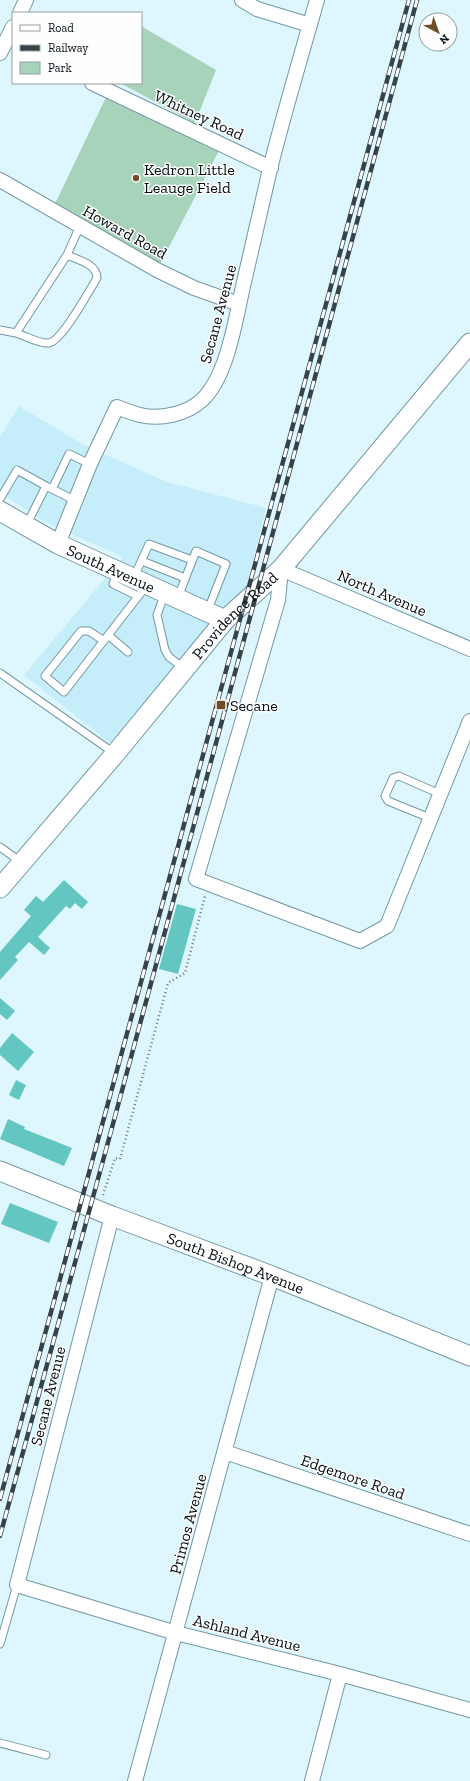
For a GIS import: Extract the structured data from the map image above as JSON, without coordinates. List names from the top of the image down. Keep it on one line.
{"streets":{"street":["Whitney Road","Howard Road","Secane Avenue","South Avenue","North Avenue","Providence Road","South Bishop Avenue","Edgemore Road","Primos Avenue","Ashland Avenue"]},"crossings":[["Whitney Road","Secane Avenue"],["Howard Road","Secane Avenue"],["Secane Avenue","South Avenue"],["Secane Avenue","South Bishop Avenue"],["Secane Avenue","Ashland Avenue"],["South Avenue","Providence Road"],["North Avenue","Providence Road"],["South Bishop Avenue","Primos Avenue"],["Edgemore Road","Primos Avenue"],["Primos Avenue","Ashland Avenue"]],"places":{"other":["Kedron Little Leauge Field"],"transit":["Secane"]},"legend":["Road","Railway","Park"],"north":"bottom right"}
